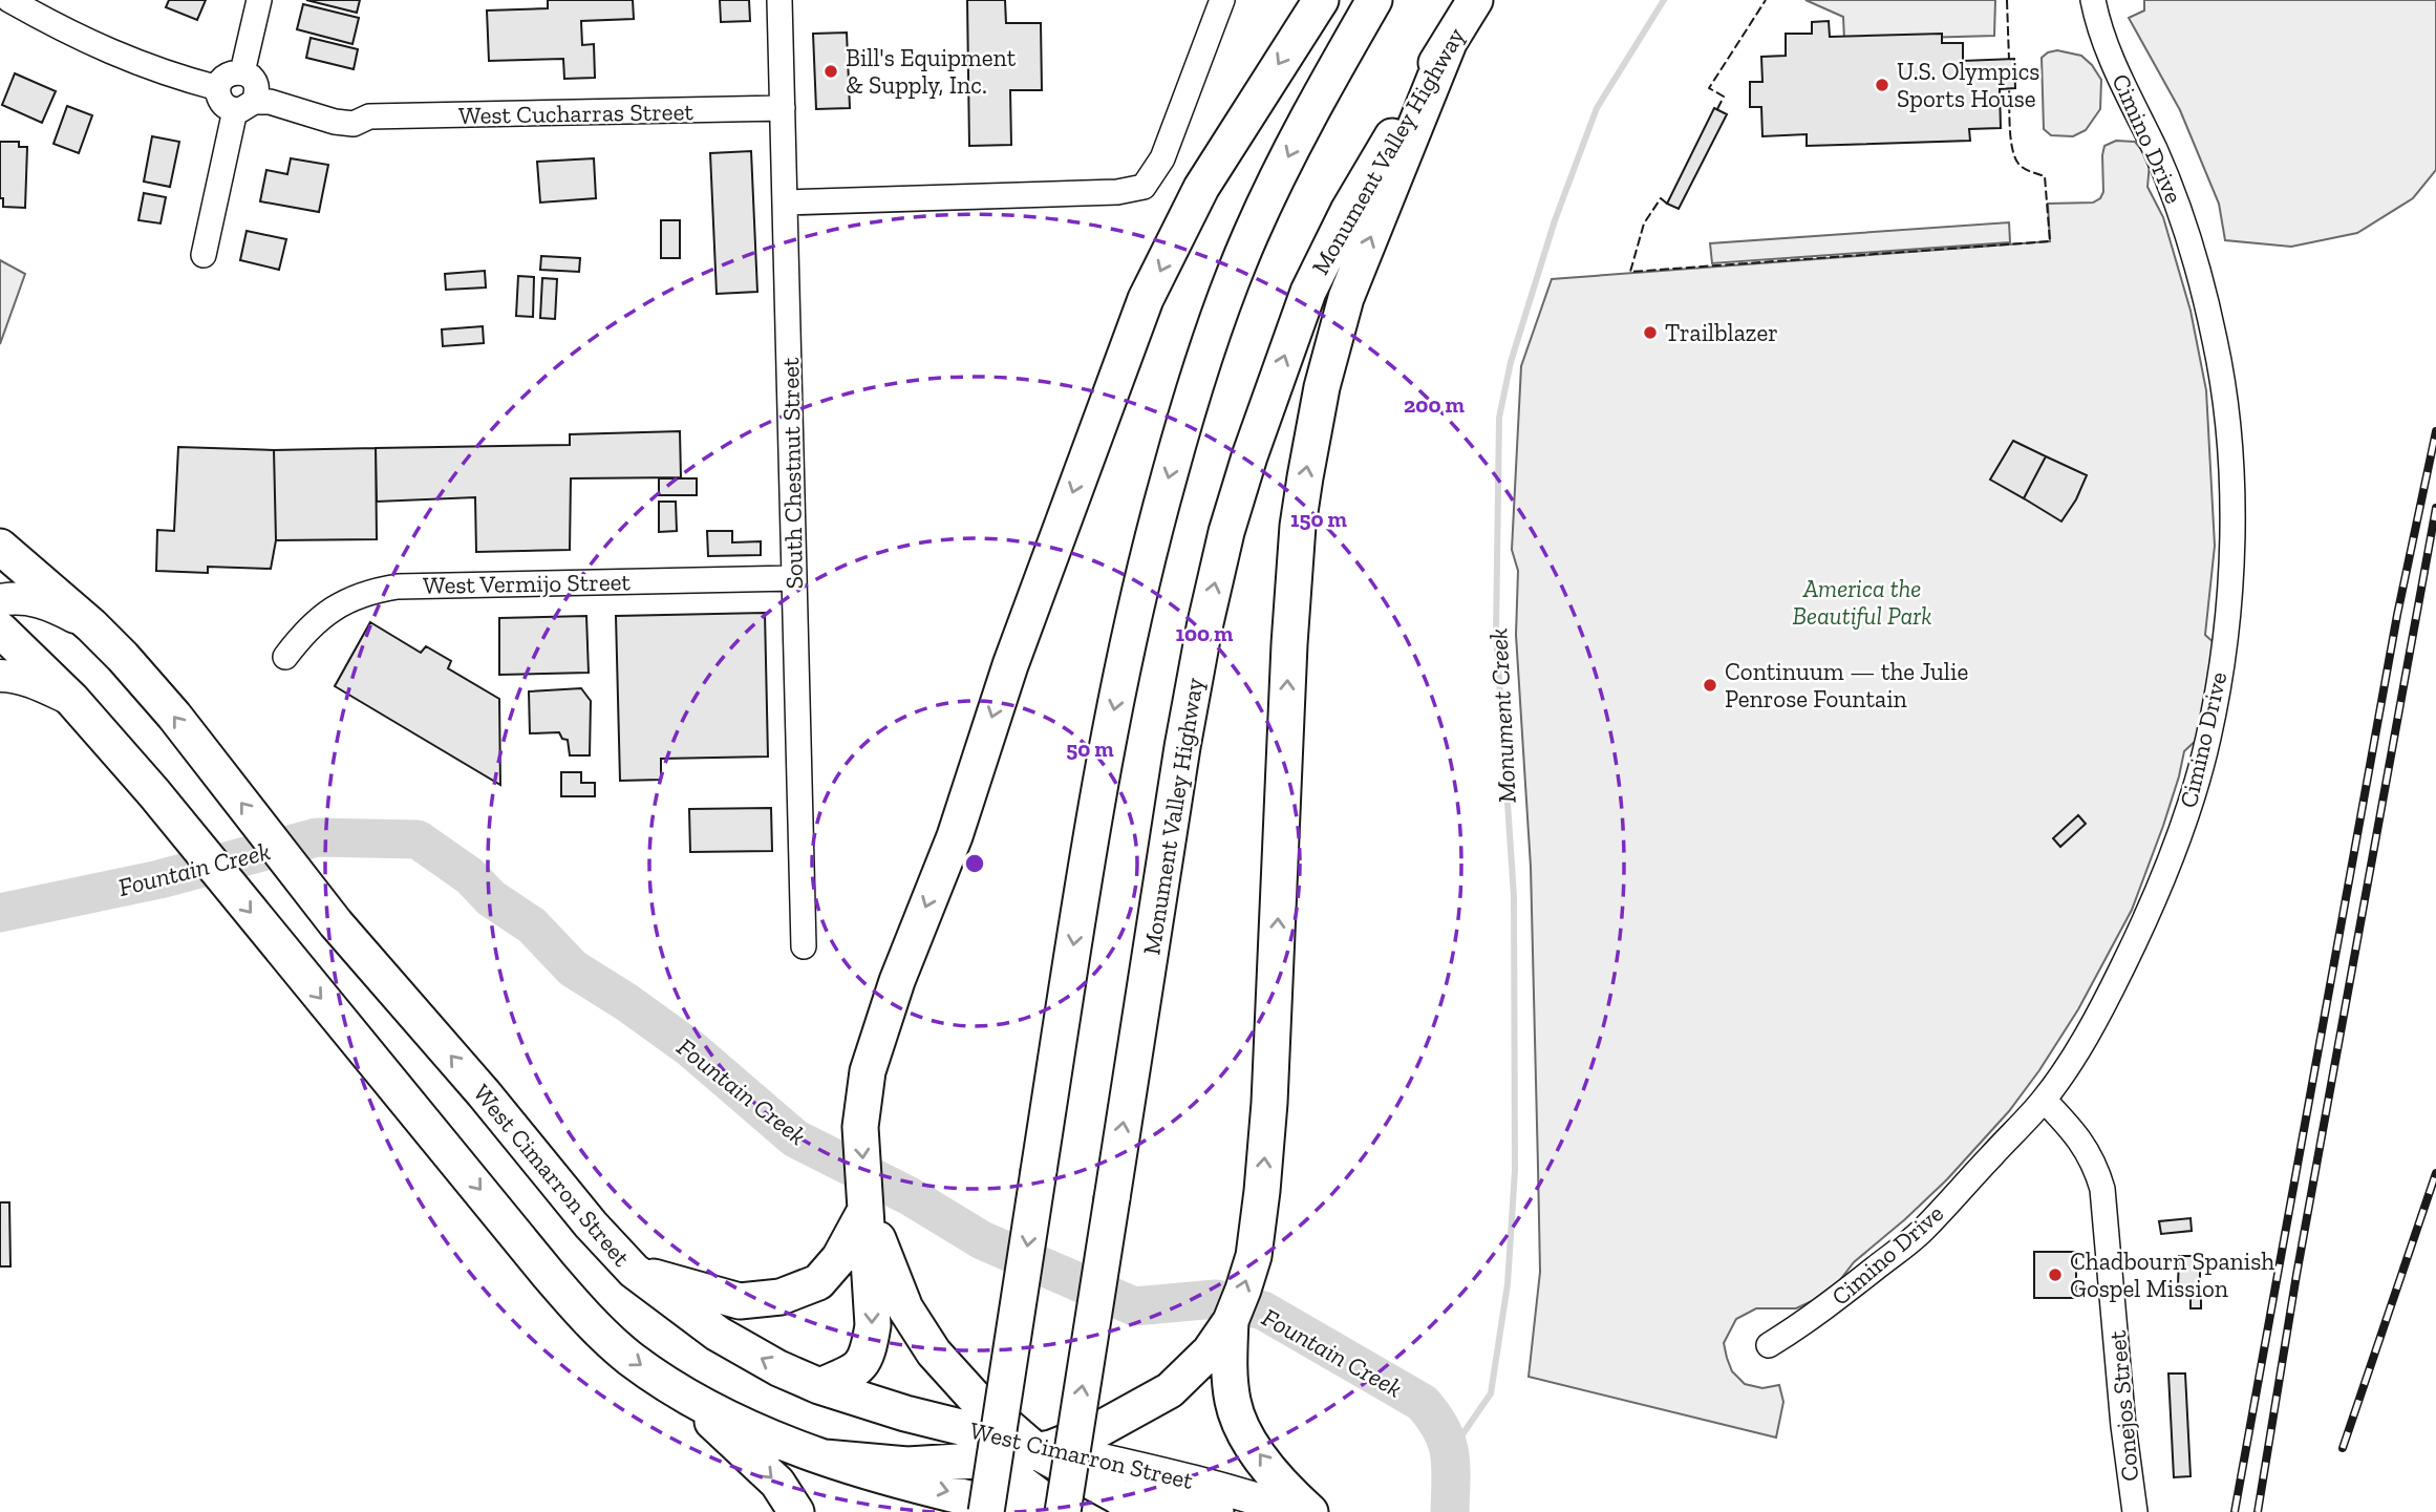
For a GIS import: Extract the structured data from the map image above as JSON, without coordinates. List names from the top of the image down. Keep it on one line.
{"streets":{"highway":["Monument Valley Highway","West Cimarron Street"],"street":["West Cucharras Street","Cimino Drive","South Chestnut Street","West Vermijo Street","Conejos Street"]},"crossings":[["West Cucharras Street","South Chestnut Street"],["Cimino Drive","Conejos Street"],["South Chestnut Street","West Vermijo Street"]],"water":["Monument Creek","Fountain Creek"],"parks":["America the Beautiful Park"],"places":["Bill's Equipment & Supply, Inc.","U.S. Olympics Sports House","Trailblazer","Continuum — the Julie Penrose Fountain","Chadbourn Spanish Gospel Mission"],"rings":["200 m","150 m","100 m","50 m"]}
